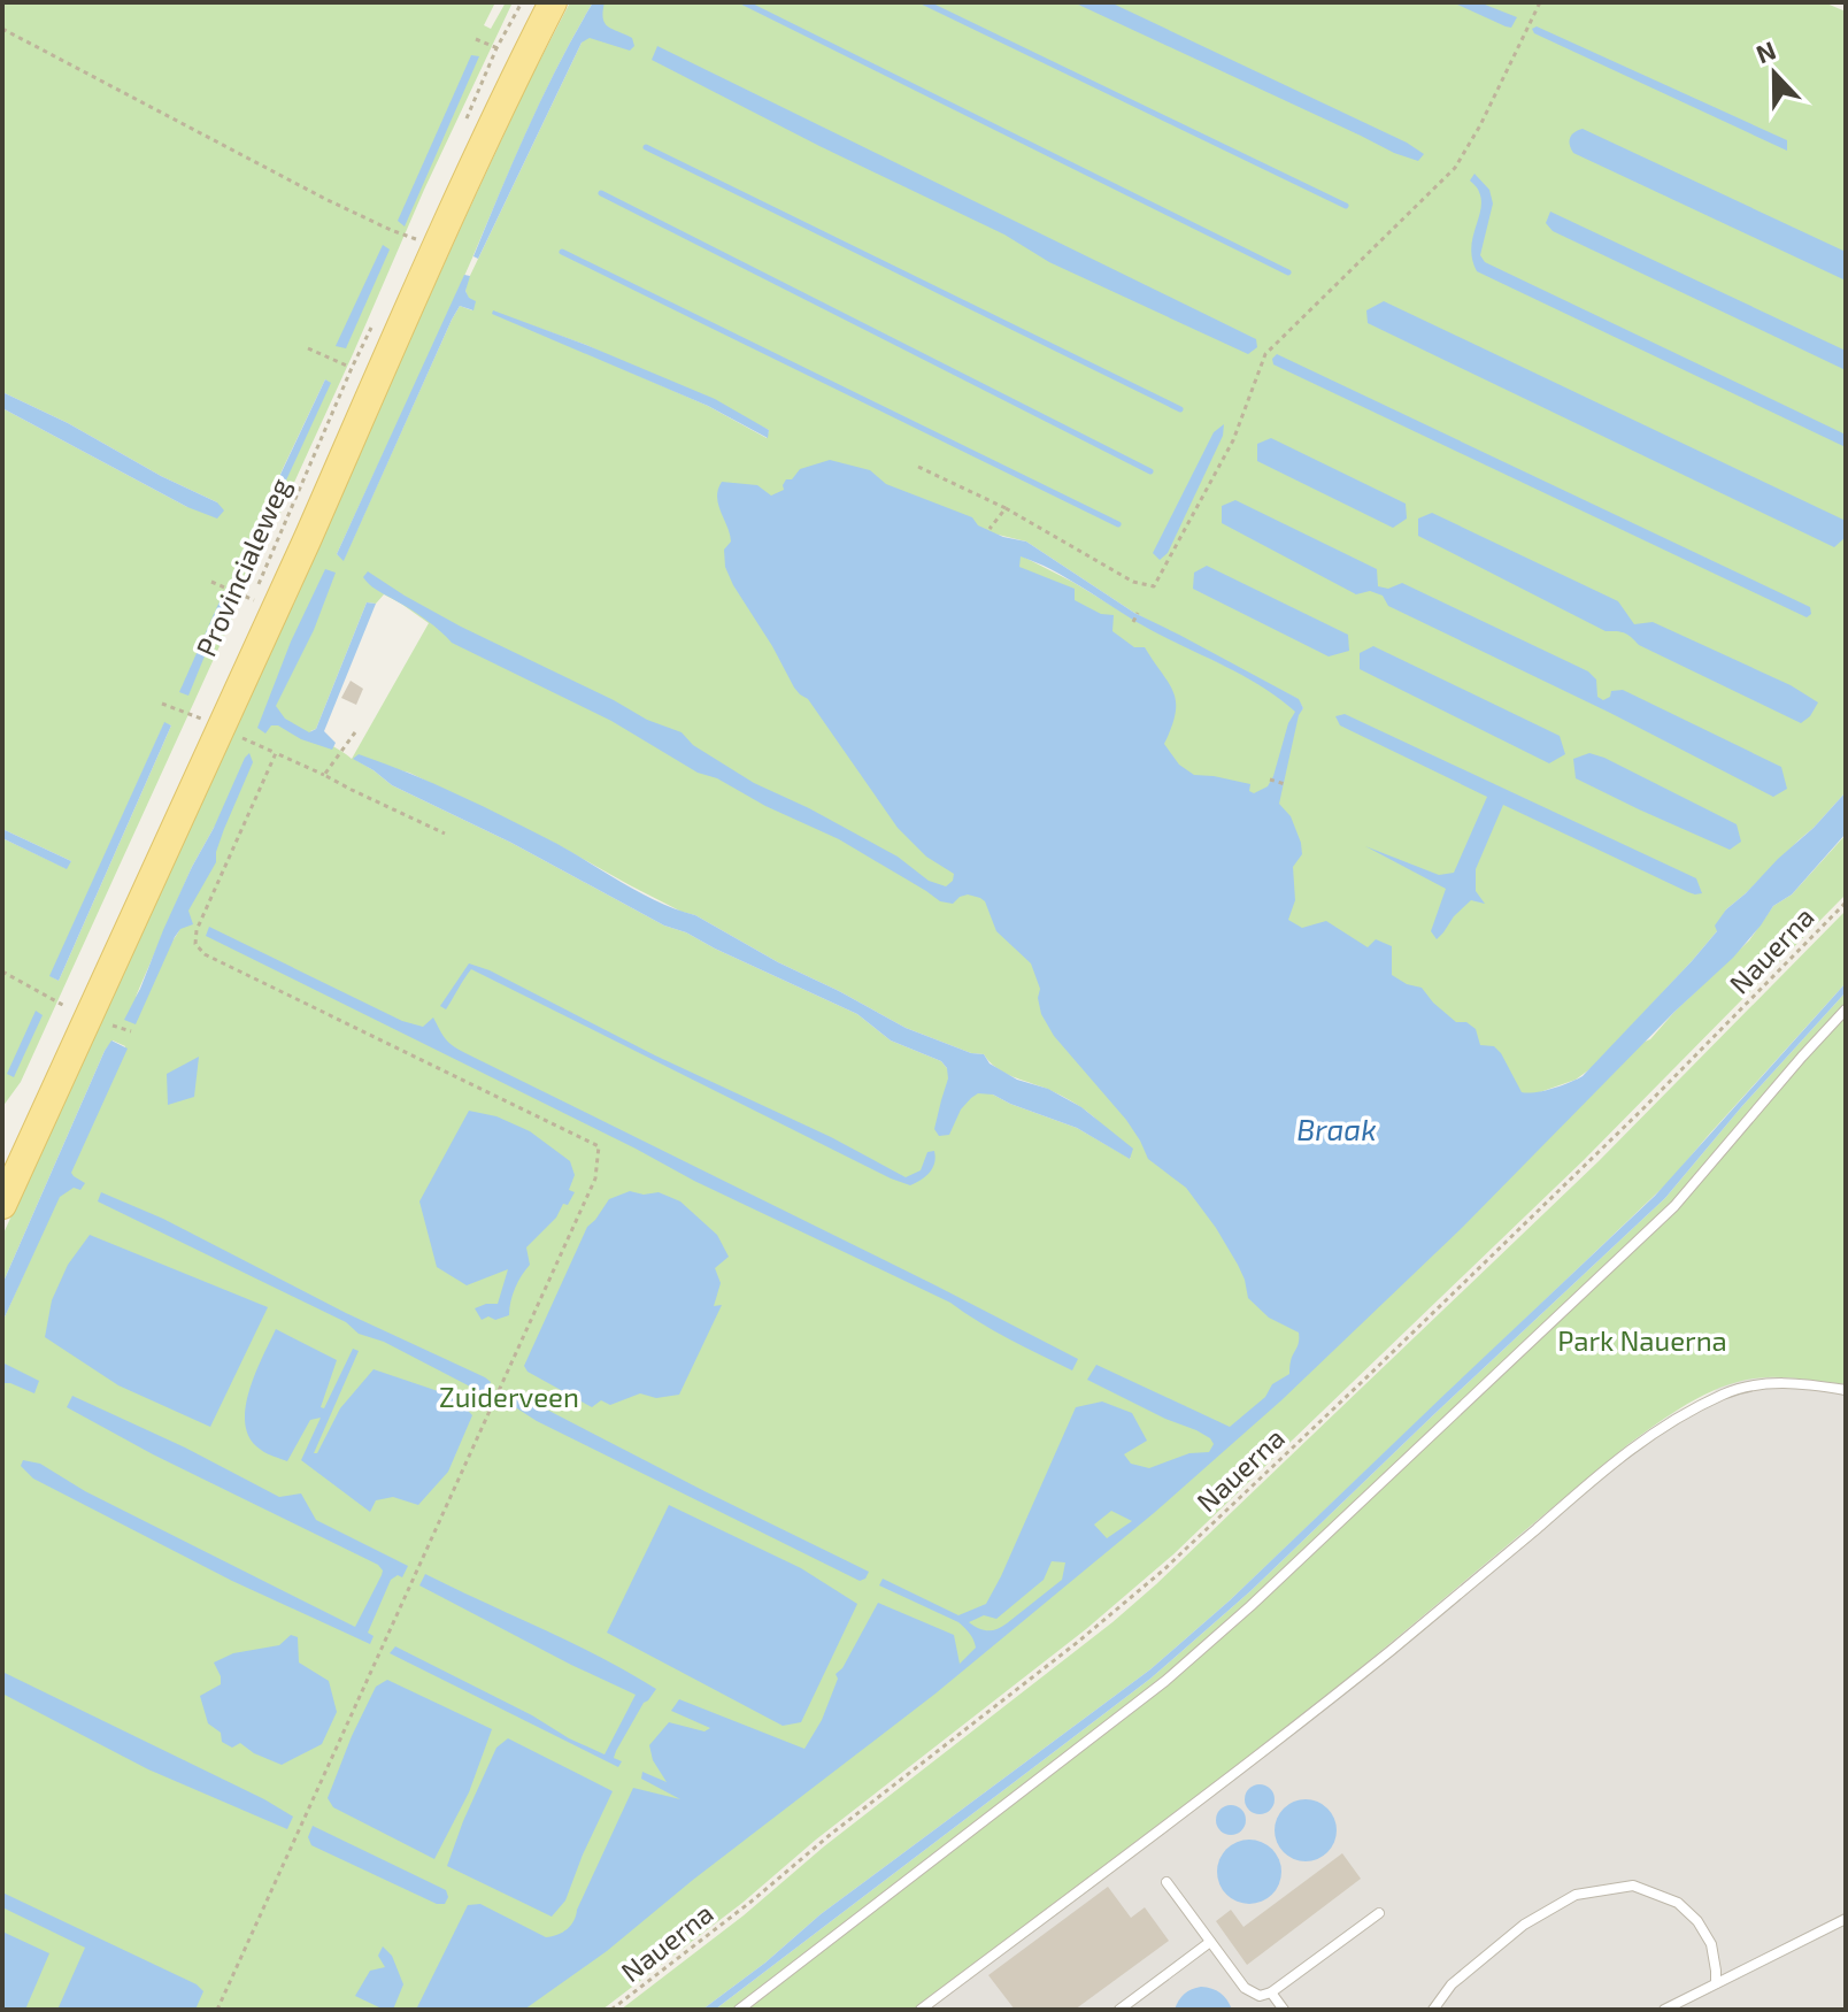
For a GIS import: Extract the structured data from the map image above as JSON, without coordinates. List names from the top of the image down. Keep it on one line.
{"streets":{"path":["Provincialeweg","Nauerna"]},"water":["Braak"],"parks":["Park Nauerna","Zuiderveen"],"north":"top"}
